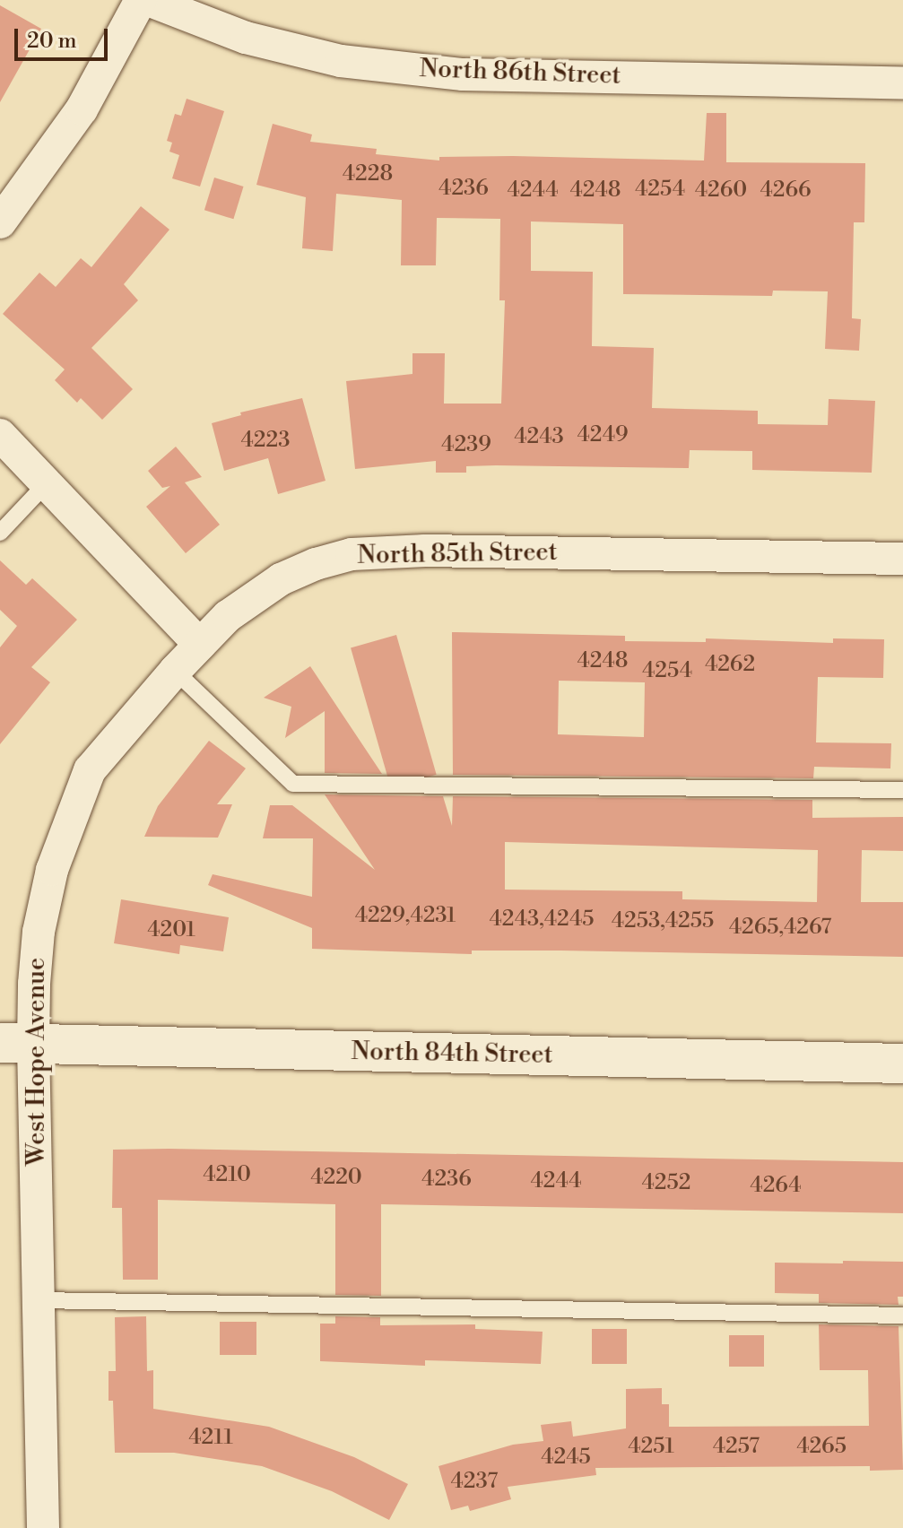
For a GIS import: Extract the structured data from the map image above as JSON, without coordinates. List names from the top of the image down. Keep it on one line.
{"streets":{"street":["North 86th Street","North 85th Street","North 84th Street","West Hope Avenue"]},"crossings":[["North 85th Street","West Hope Avenue"],["North 84th Street","West Hope Avenue"]],"house_numbers":["4228","4236","4254","4244","4248","4260","4266","4249","4243","4223","4239","4248","4262","4254","4229,4231","4243,4245","4253,4255","4265,4267","4201","4210","4220","4236","4244","4252","4264","4211","4251","4257","4265","4245","4237"],"scale_bar":"20 m"}
